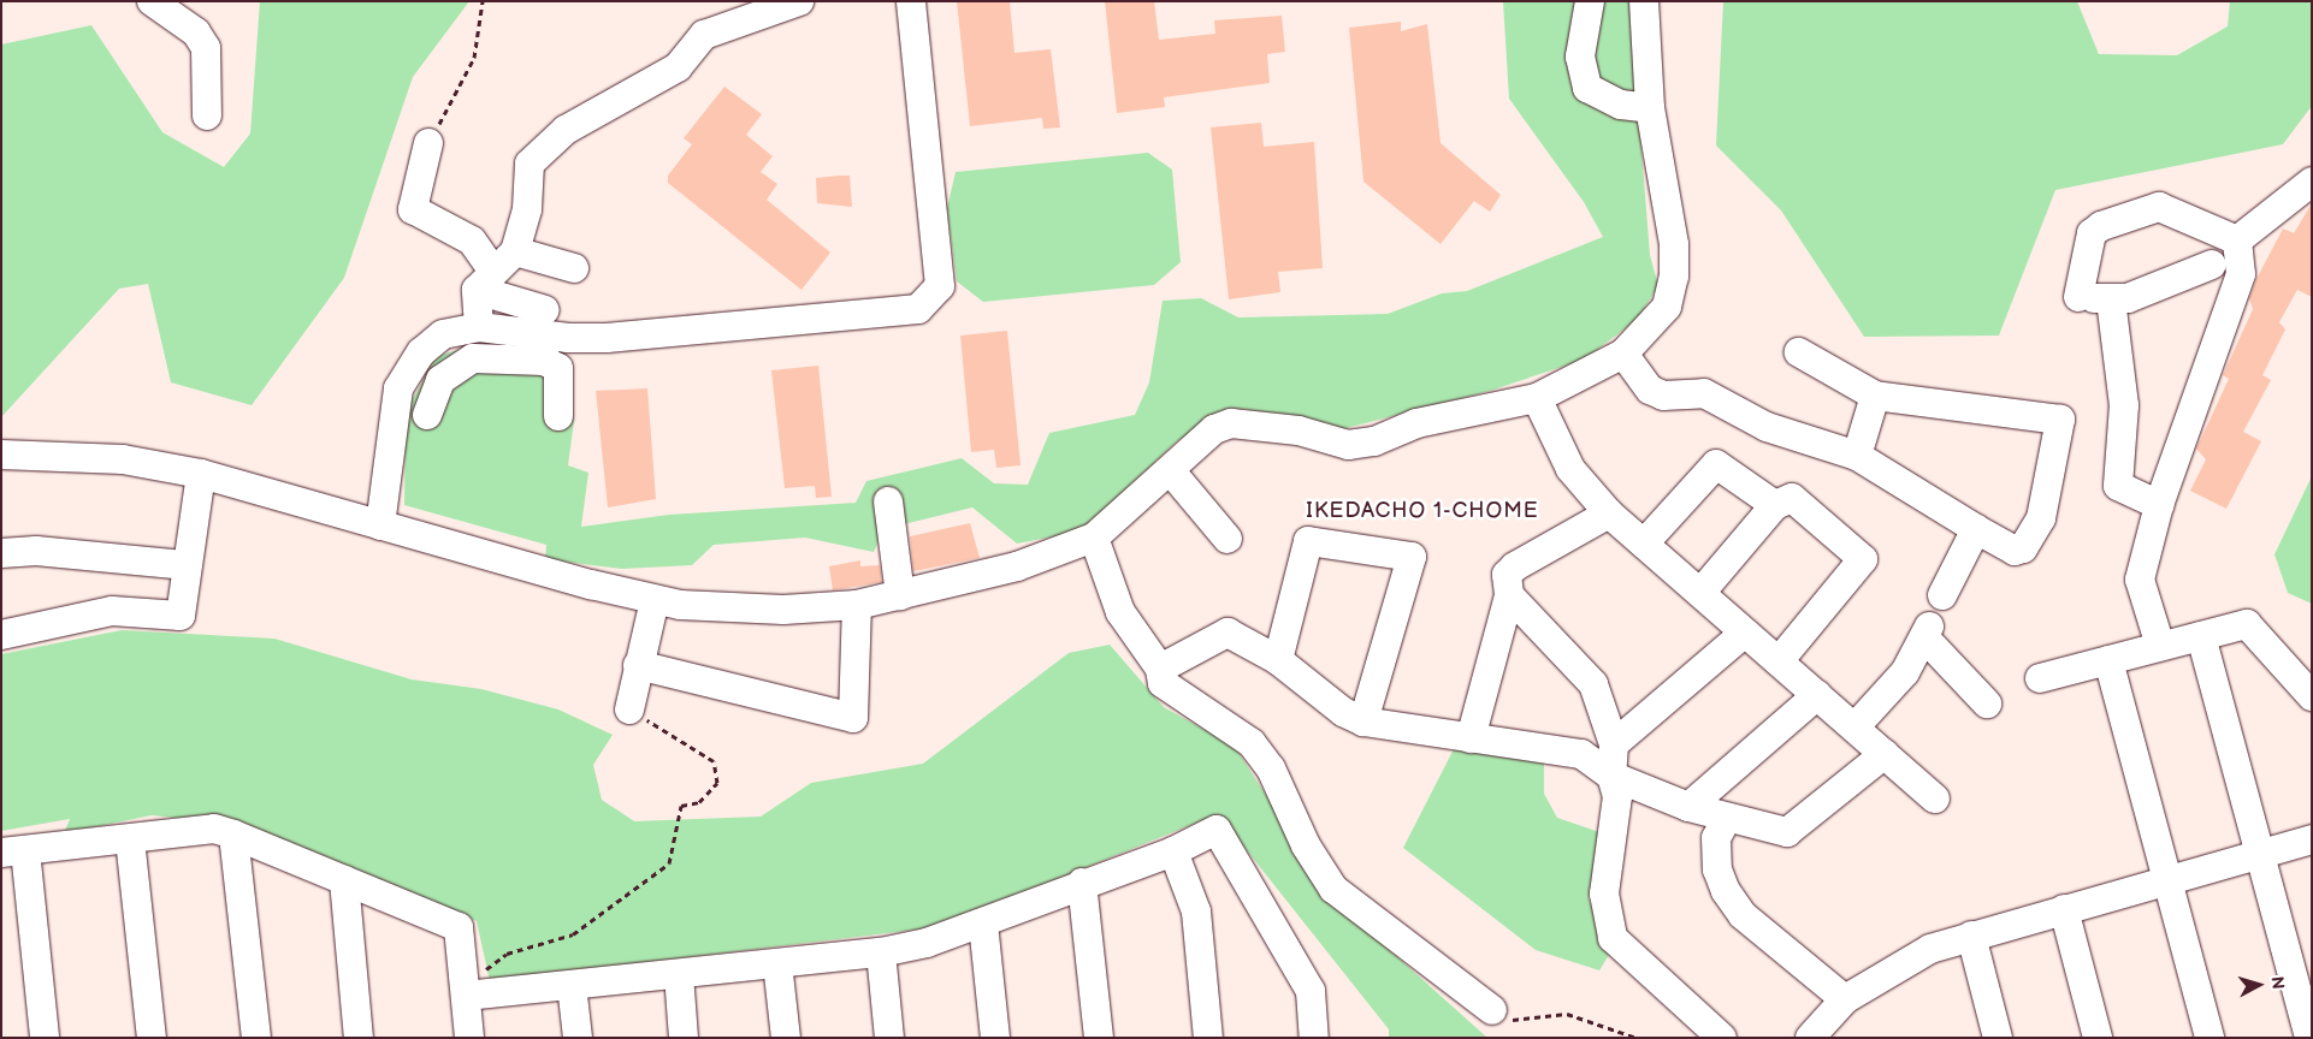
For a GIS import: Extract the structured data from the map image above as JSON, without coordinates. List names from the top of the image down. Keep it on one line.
{"districts":["IKEDACHO 1-CHOME"],"north":"right"}
